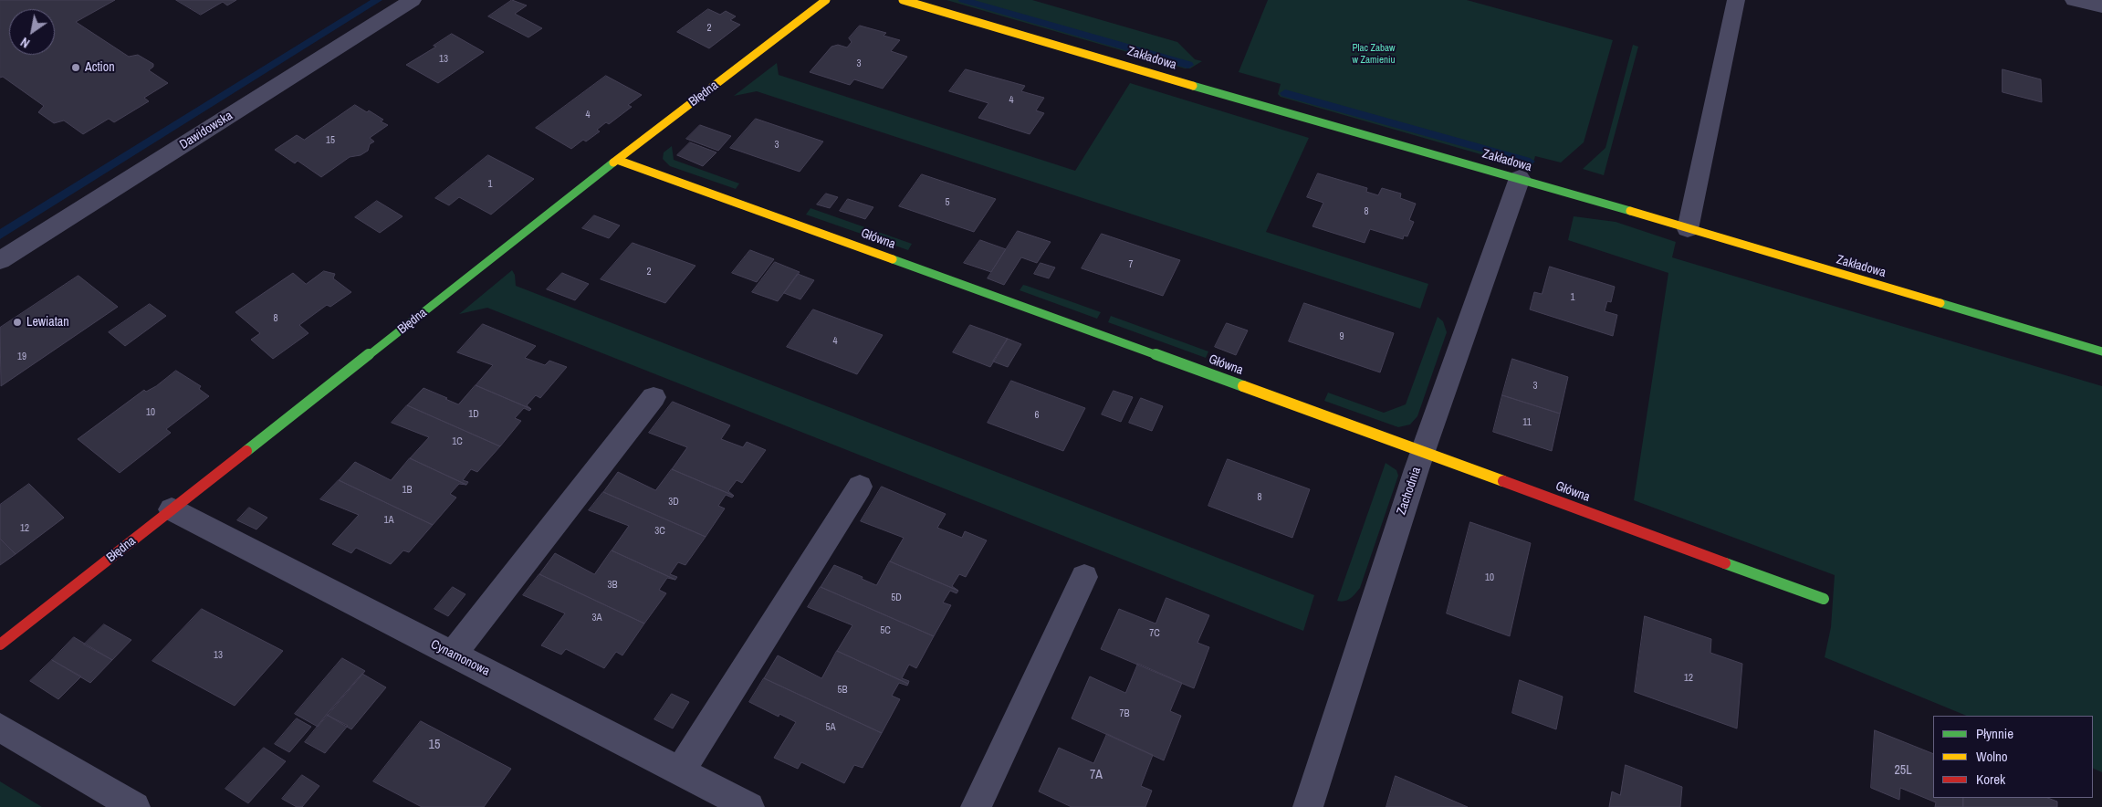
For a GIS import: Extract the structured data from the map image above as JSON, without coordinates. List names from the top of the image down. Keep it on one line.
{"streets":{"street":["Zakładowa","Błędna","Dawidowska","Główna","Zachodnia","Cynamonowa"]},"crossings":[["Zakładowa","Zachodnia"],["Błędna","Główna"],["Błędna","Cynamonowa"],["Główna","Zachodnia"]],"parks":["Plac Zabaw w Zamieniu"],"places":["Action","Lewiatan"],"house_numbers":["2","13","3","4","4","15","3","1","5","8","7","2","1","8","9","4","19","3","10","1D","6","11","1C","1B","8","3D","1A","12","3C","10","3B","5D","3A","5C","7C","13","12","5B","7B","5A","15","25L","7A"],"legend":["Płynnie","Wolno","Korek"],"north":"bottom left"}
